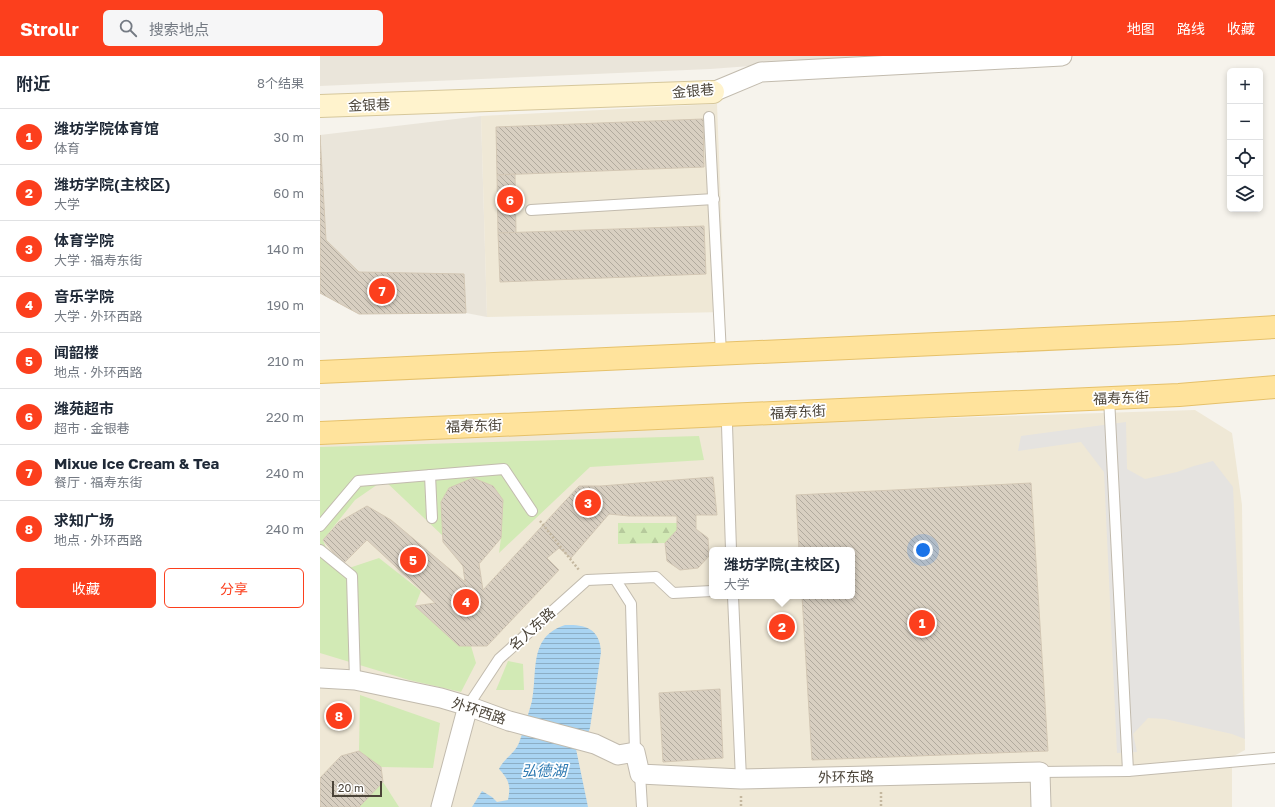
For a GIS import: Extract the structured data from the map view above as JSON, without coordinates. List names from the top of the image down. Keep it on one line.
{"streets":{"main road":["福寿东街"],"street":["金银巷","名人东路","外环西路","外环东路"]},"crossings":[["名人东路","外环西路"]],"water":["弘德湖"],"scale_bar":"20 m","page":{"header":"Strollr","search":"搜索地点","nav":["地图","路线","收藏"],"heading":["附近","8个结果"],"map_buttons":["+","−"],"list":[{"mark":"1","name":"潍坊学院体育馆","note":"体育","value":"30 m"},{"mark":"2","name":"潍坊学院(主校区)","note":"大学","value":"60 m"},{"mark":"3","name":"体育学院","note":"大学 · 福寿东街","value":"140 m"},{"mark":"4","name":"音乐学院","note":"大学 · 外环西路","value":"190 m"},{"mark":"5","name":"闻韶楼","note":"地点 · 外环西路","value":"210 m"},{"mark":"6","name":"潍苑超市","note":"超市 · 金银巷","value":"220 m"},{"mark":"7","name":"Mixue Ice Cream & Tea","note":"餐厅 · 福寿东街","value":"240 m"},{"mark":"8","name":"求知广场","note":"地点 · 外环西路","value":"240 m"}],"pins":["6","7","3","5","4","1","2","8"],"popup":["潍坊学院(主校区)","大学"],"buttons":["收藏","分享"],"scale":"20 m"}}
